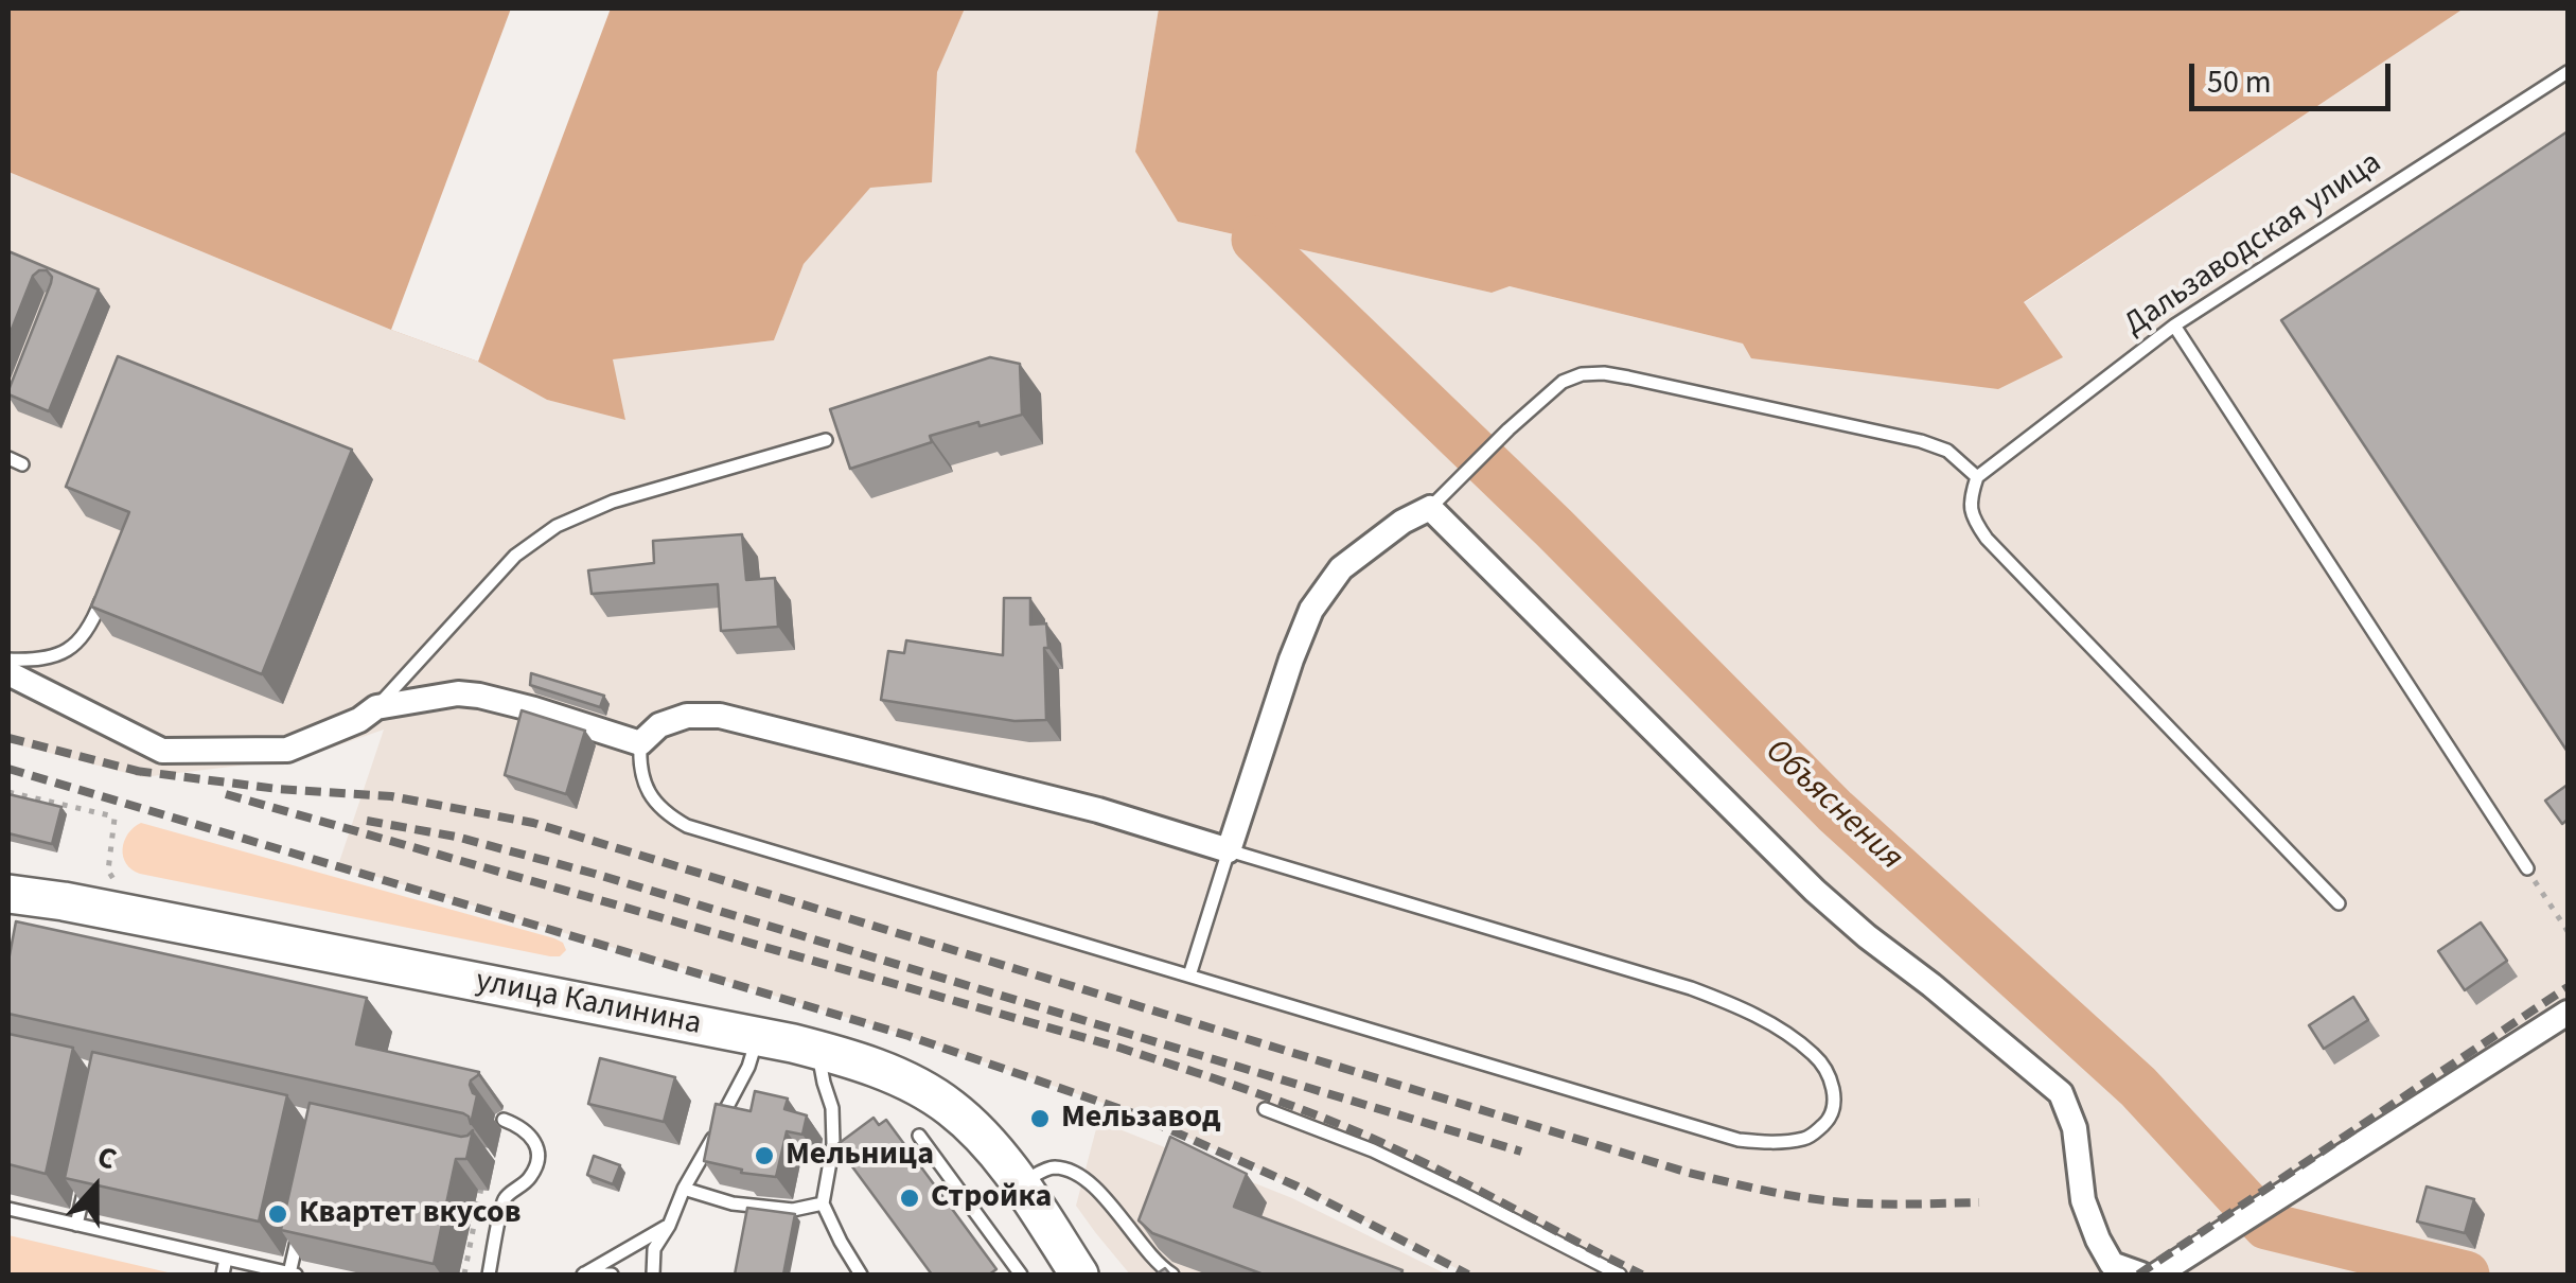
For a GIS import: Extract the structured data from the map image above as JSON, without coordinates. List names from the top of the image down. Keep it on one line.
{"streets":{"main road":["улица Калинина"],"lane":["Дальзаводская улица"]},"water":["Объяснения"],"places":["Мельзавод","Мельница","Стройка","Квартет вкусов"],"scale_bar":"50 m","north":"top"}
